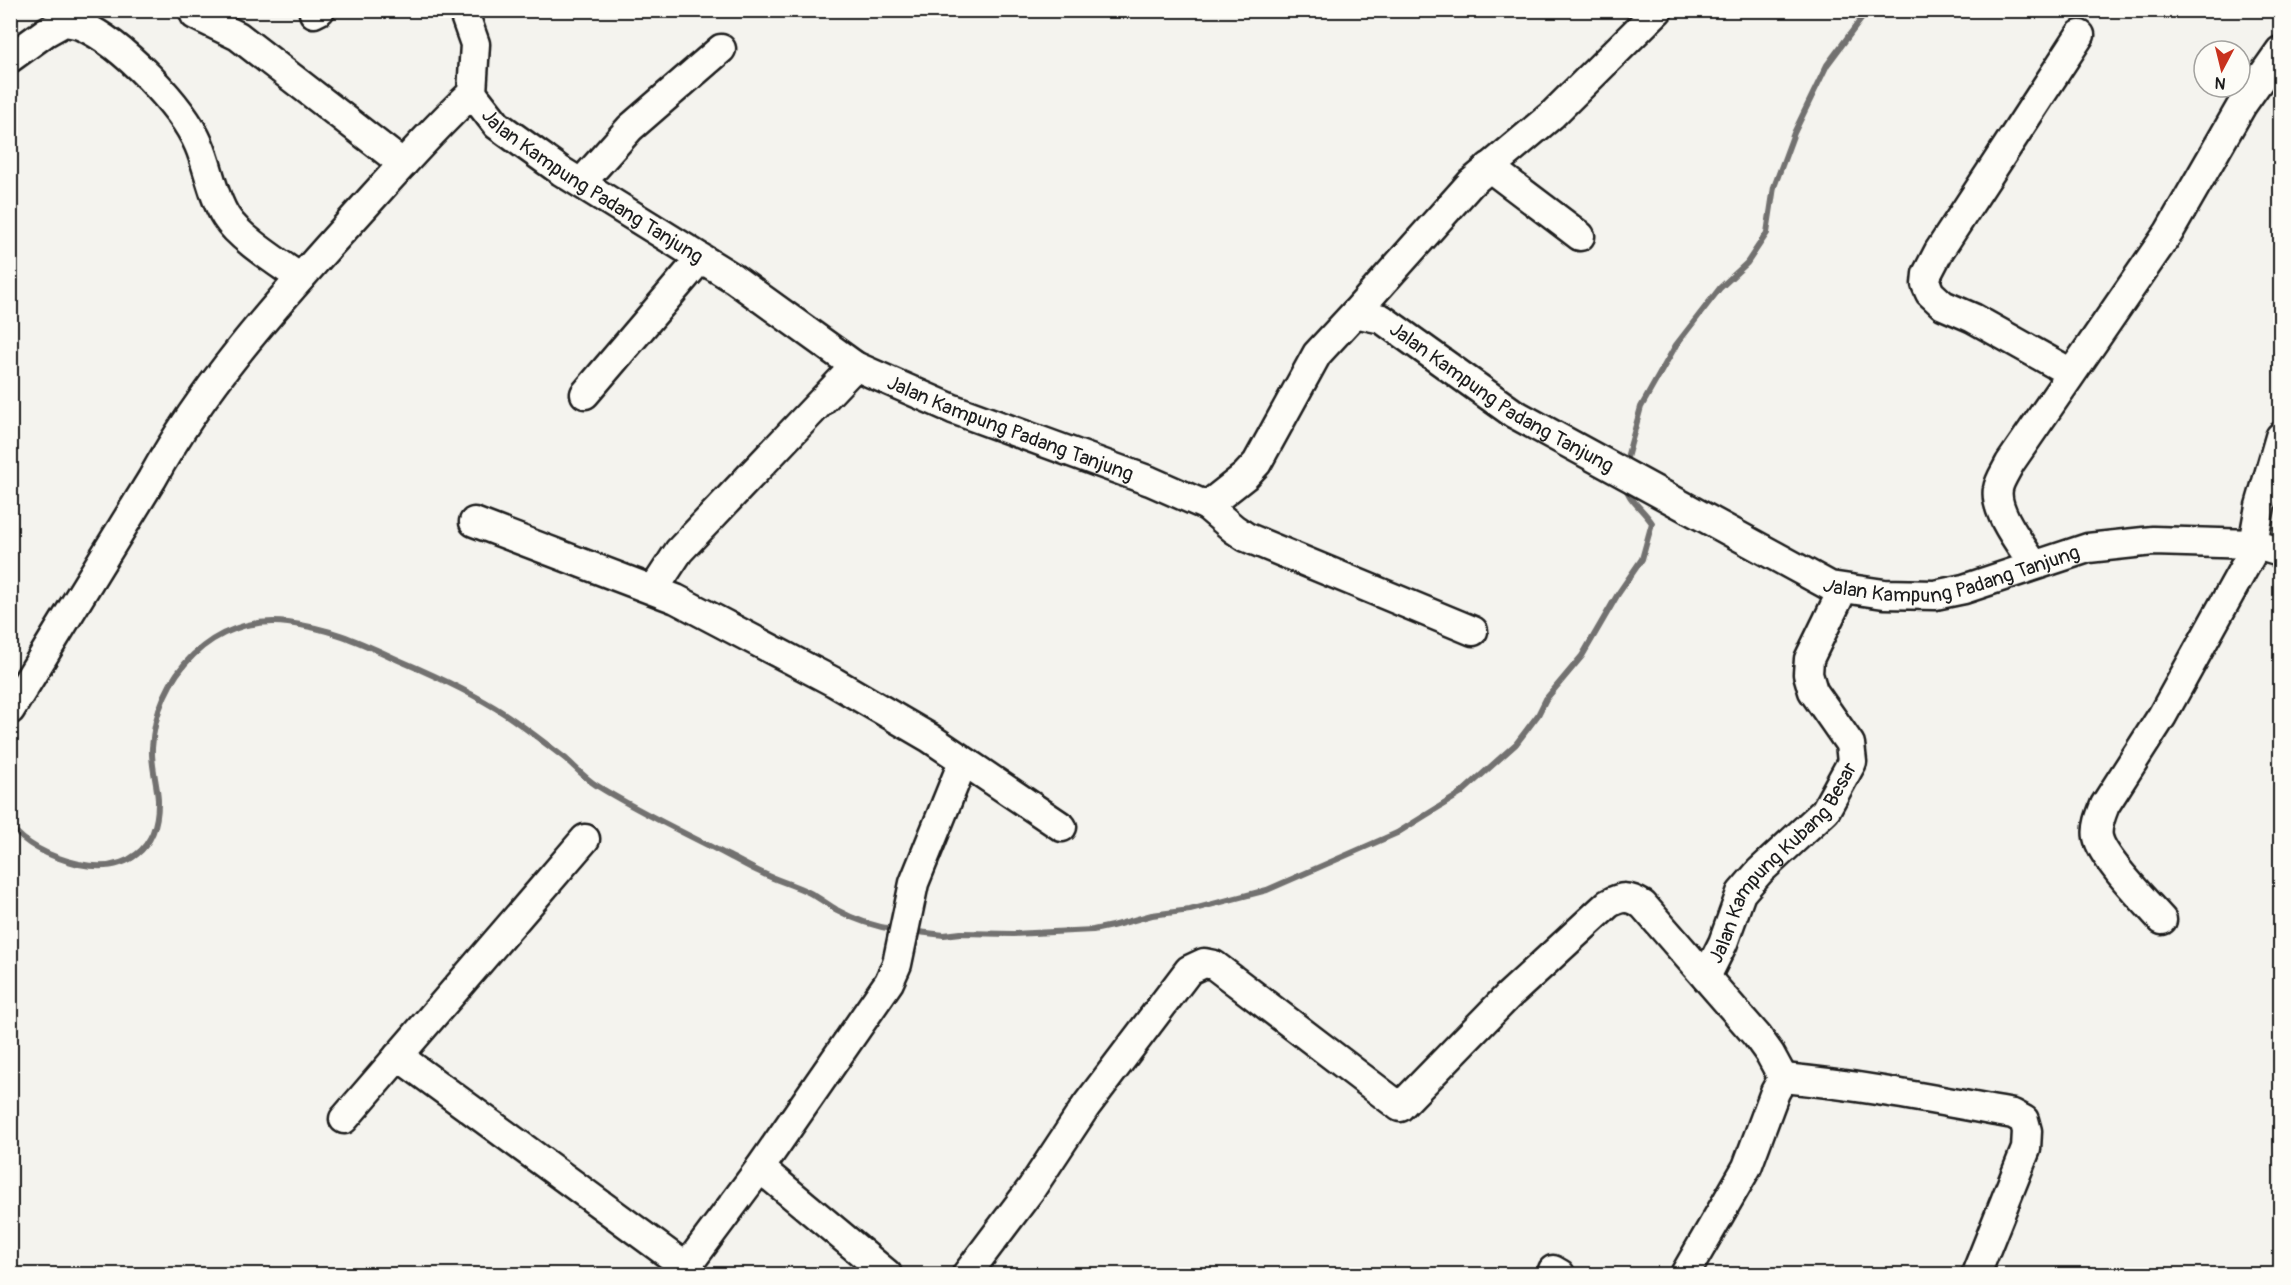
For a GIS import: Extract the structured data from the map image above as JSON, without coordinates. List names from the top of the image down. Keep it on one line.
{"streets":{"street":["Jalan Kampung Padang Tanjung","Jalan Kampung Kubang Besar"]},"crossings":[["Jalan Kampung Padang Tanjung","Jalan Kampung Kubang Besar"]],"north":"bottom"}
